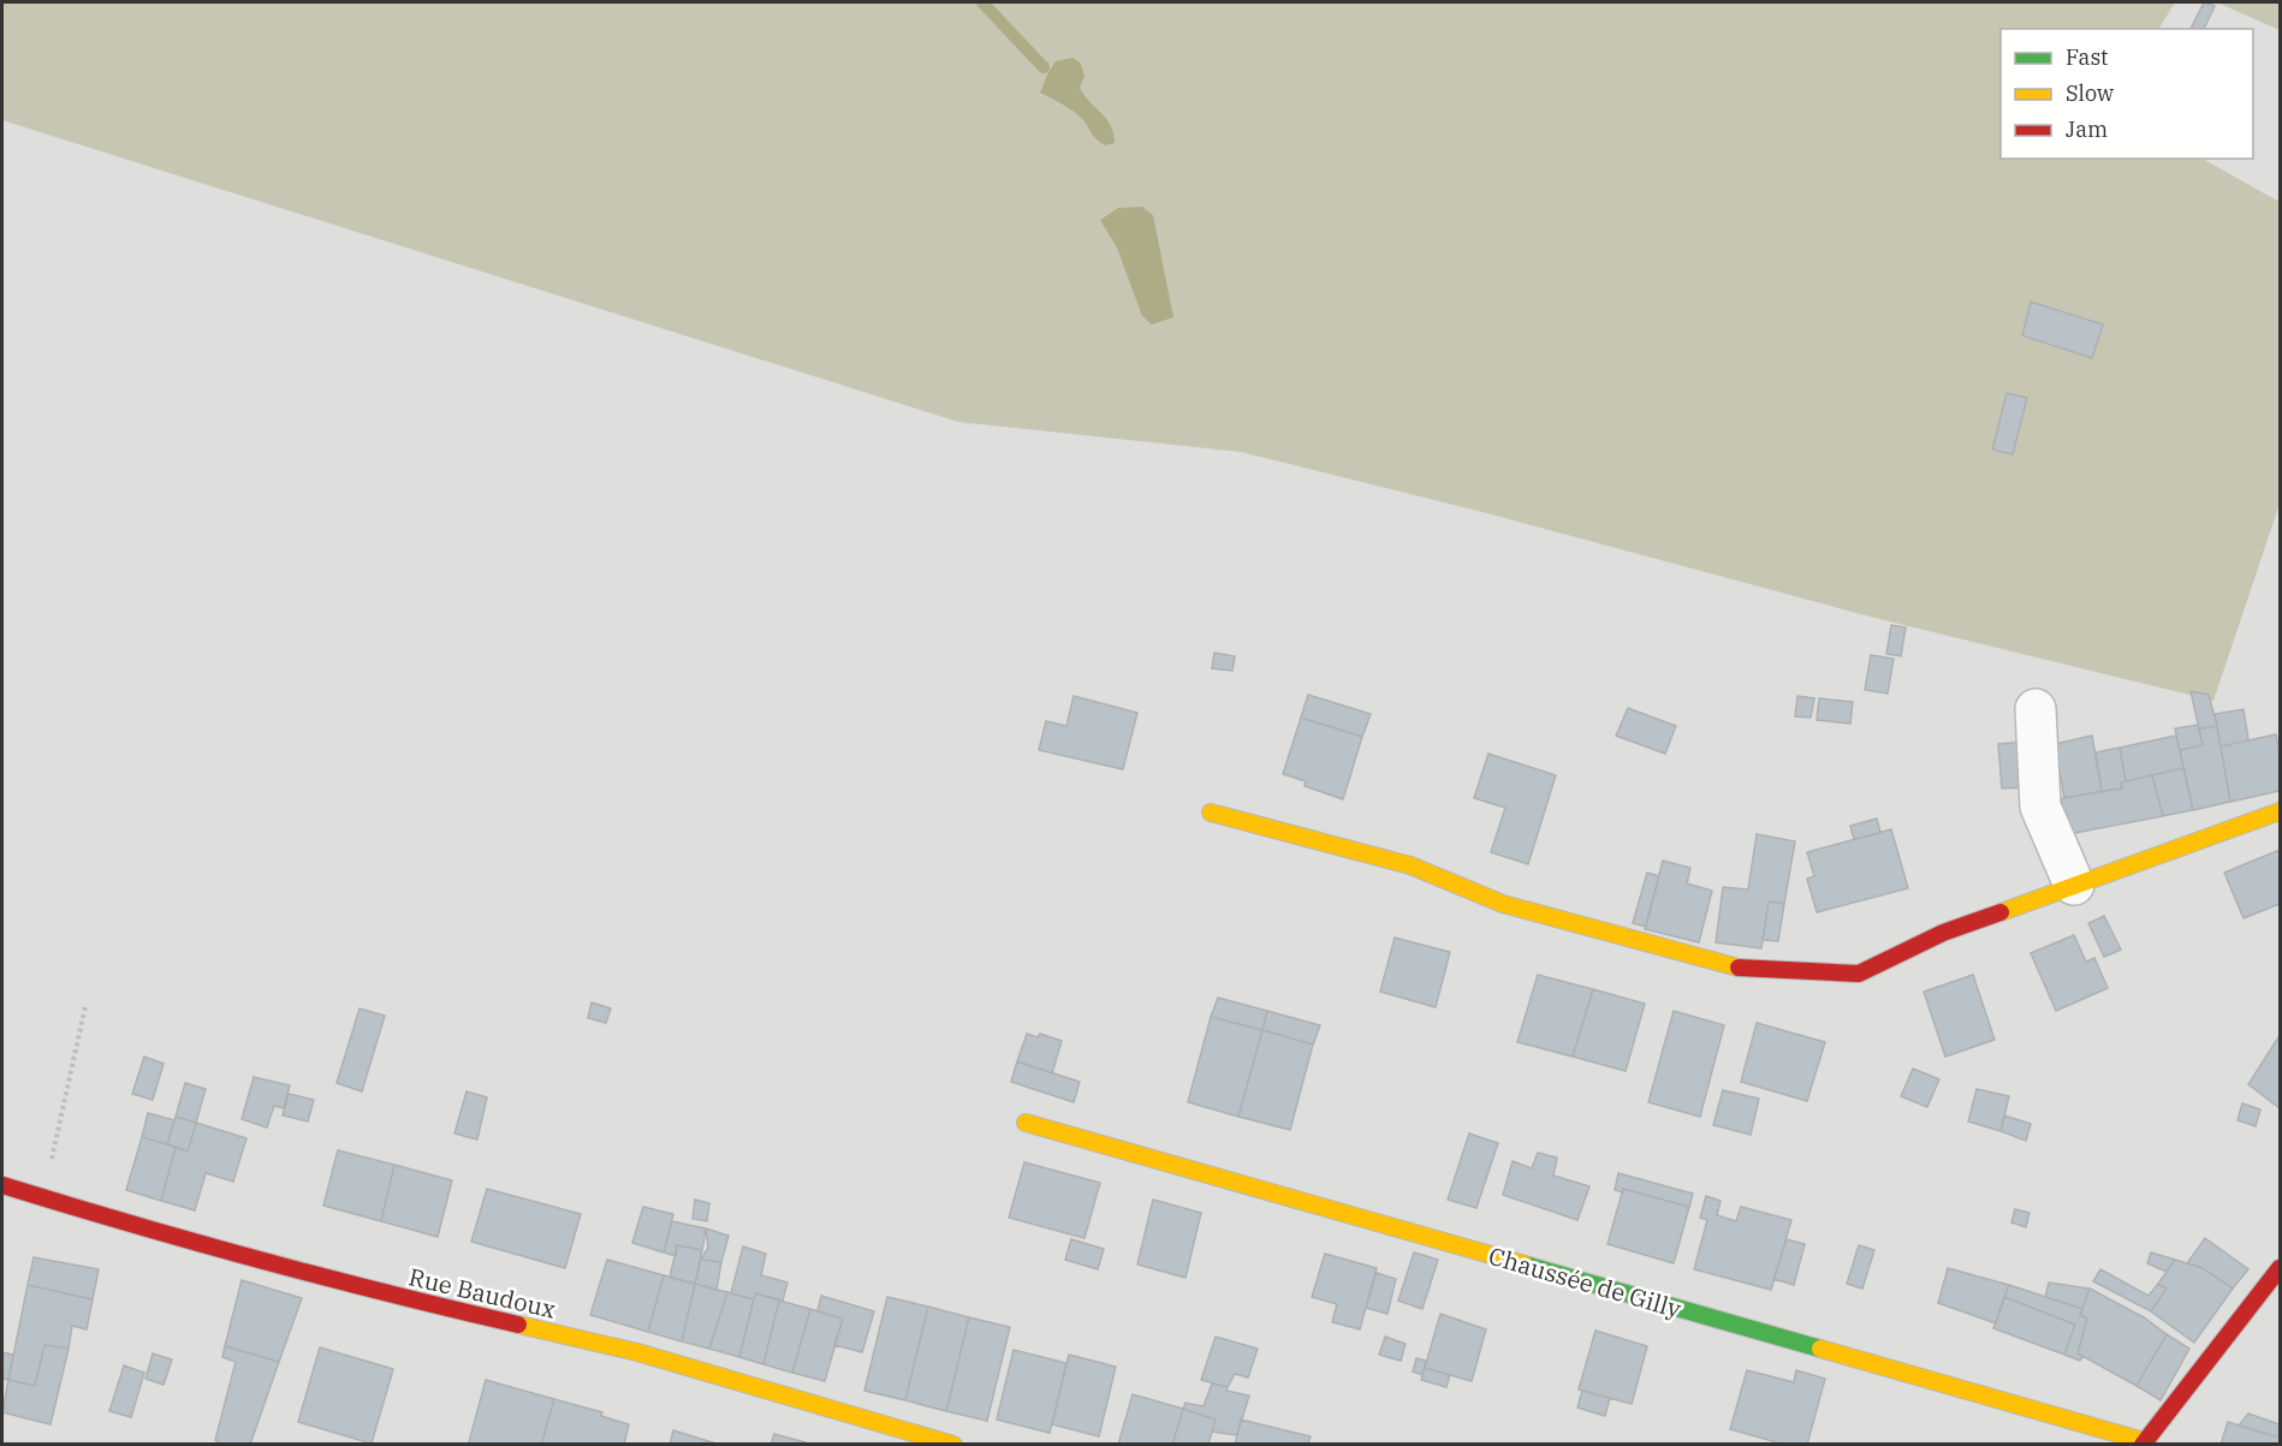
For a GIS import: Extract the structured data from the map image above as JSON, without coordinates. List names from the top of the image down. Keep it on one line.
{"streets":{"street":["Chaussée de Gilly","Rue Baudoux"]},"legend":["Fast","Slow","Jam"]}
